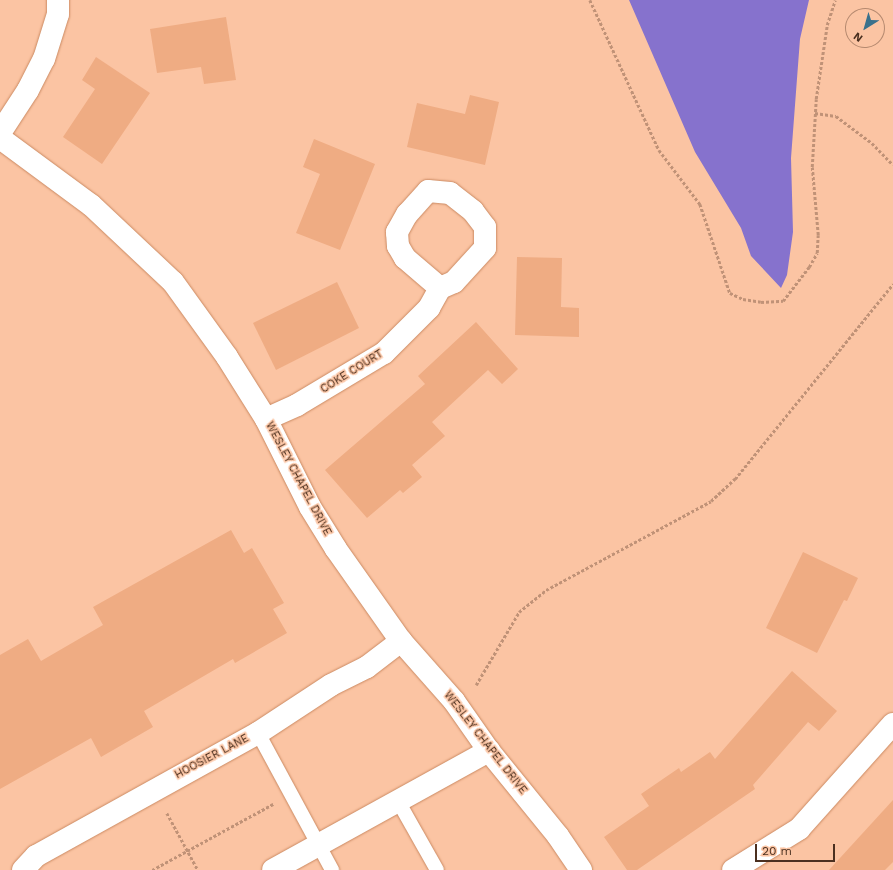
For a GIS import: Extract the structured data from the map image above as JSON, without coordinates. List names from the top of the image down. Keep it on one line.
{"streets":{"street":["COKE COURT","WESLEY CHAPEL DRIVE","HOOSIER LANE"]},"crossings":[["COKE COURT","WESLEY CHAPEL DRIVE"],["WESLEY CHAPEL DRIVE","HOOSIER LANE"]],"scale_bar":"20 m","north":"bottom left"}
